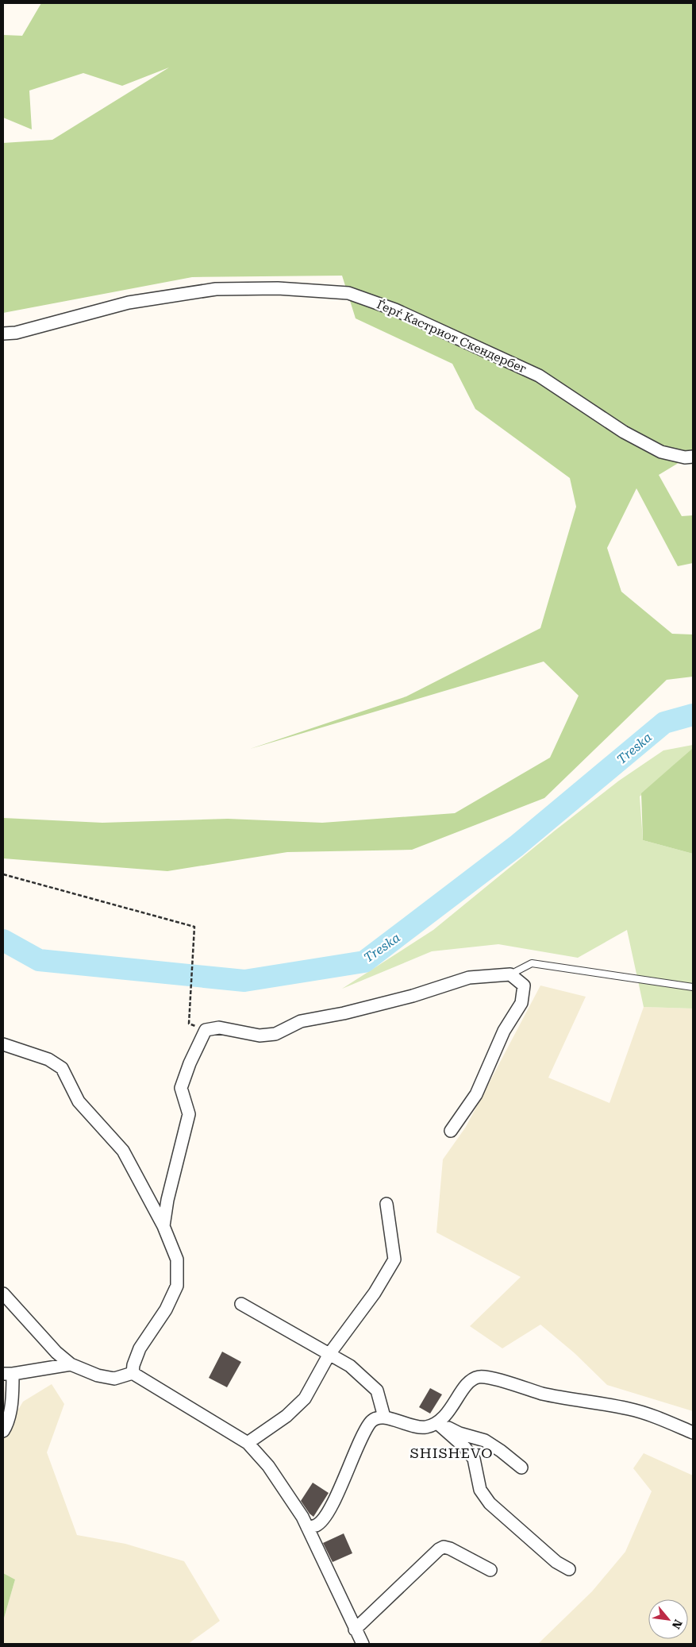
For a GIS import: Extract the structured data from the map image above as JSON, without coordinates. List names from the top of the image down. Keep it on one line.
{"streets":{"street":["Ѓерѓ Кастриот Скендербег"]},"districts":["SHISHEVO"],"water":["Treska"],"north":"bottom right"}
